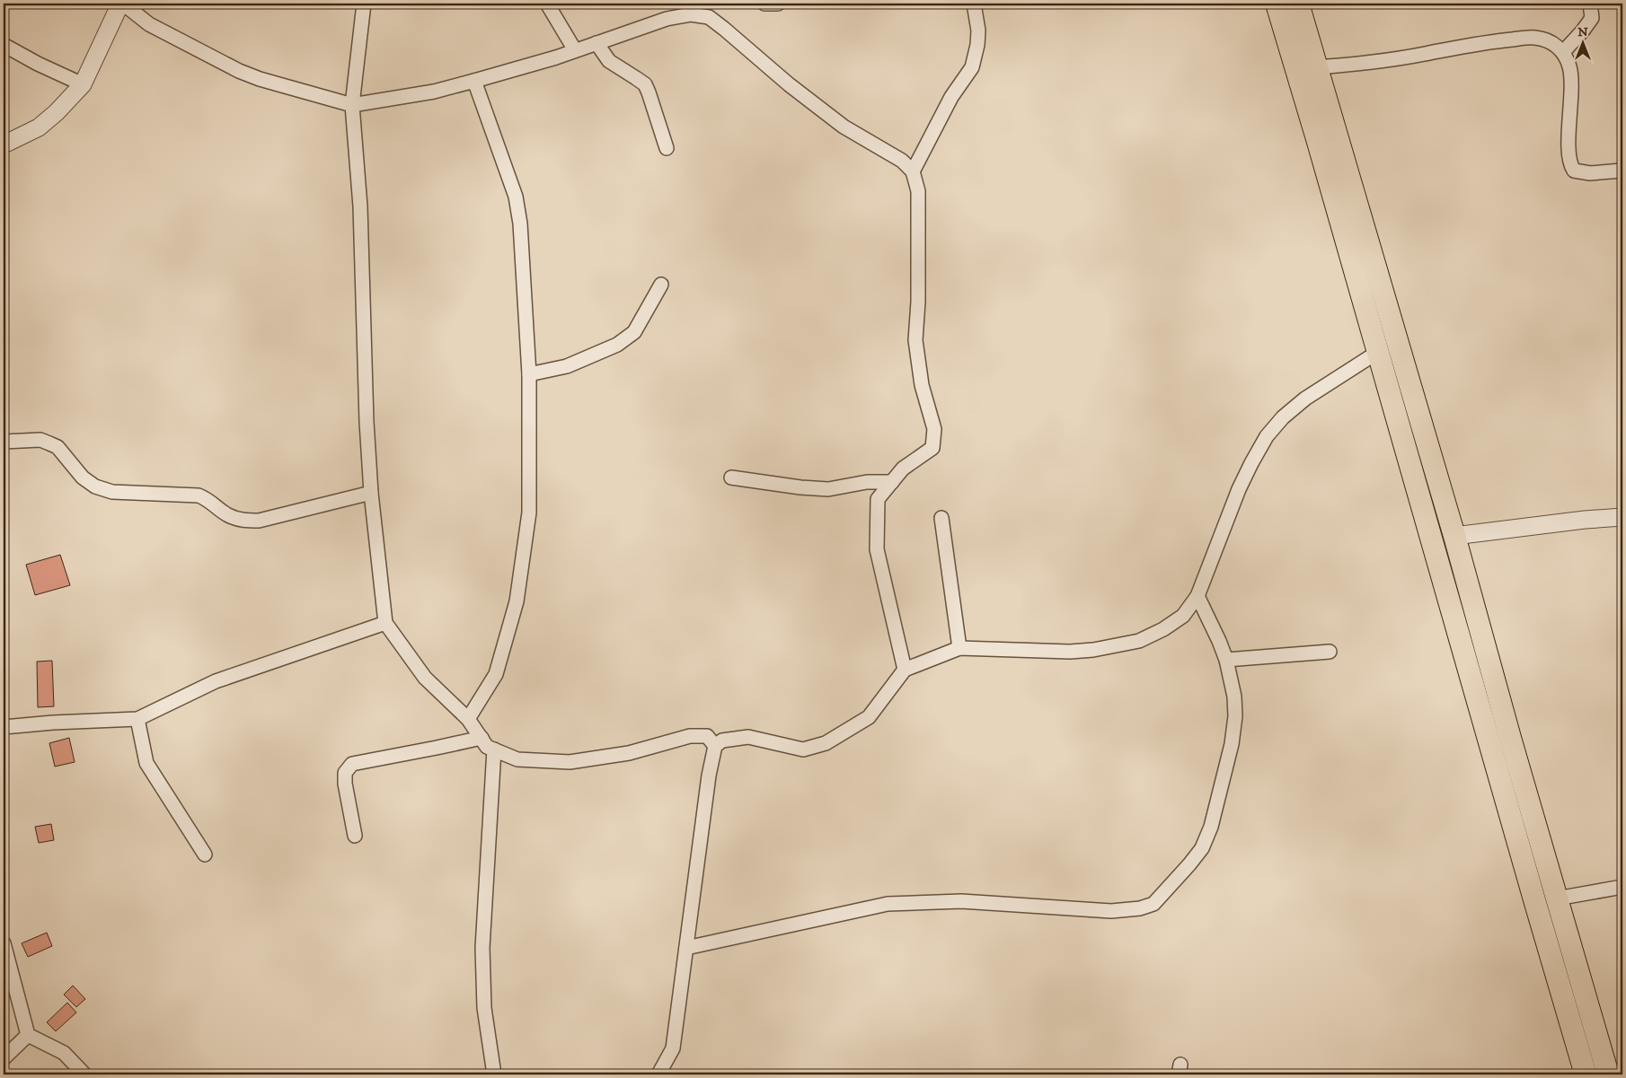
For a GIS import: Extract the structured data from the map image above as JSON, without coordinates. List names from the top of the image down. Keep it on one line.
{"north":"top"}
